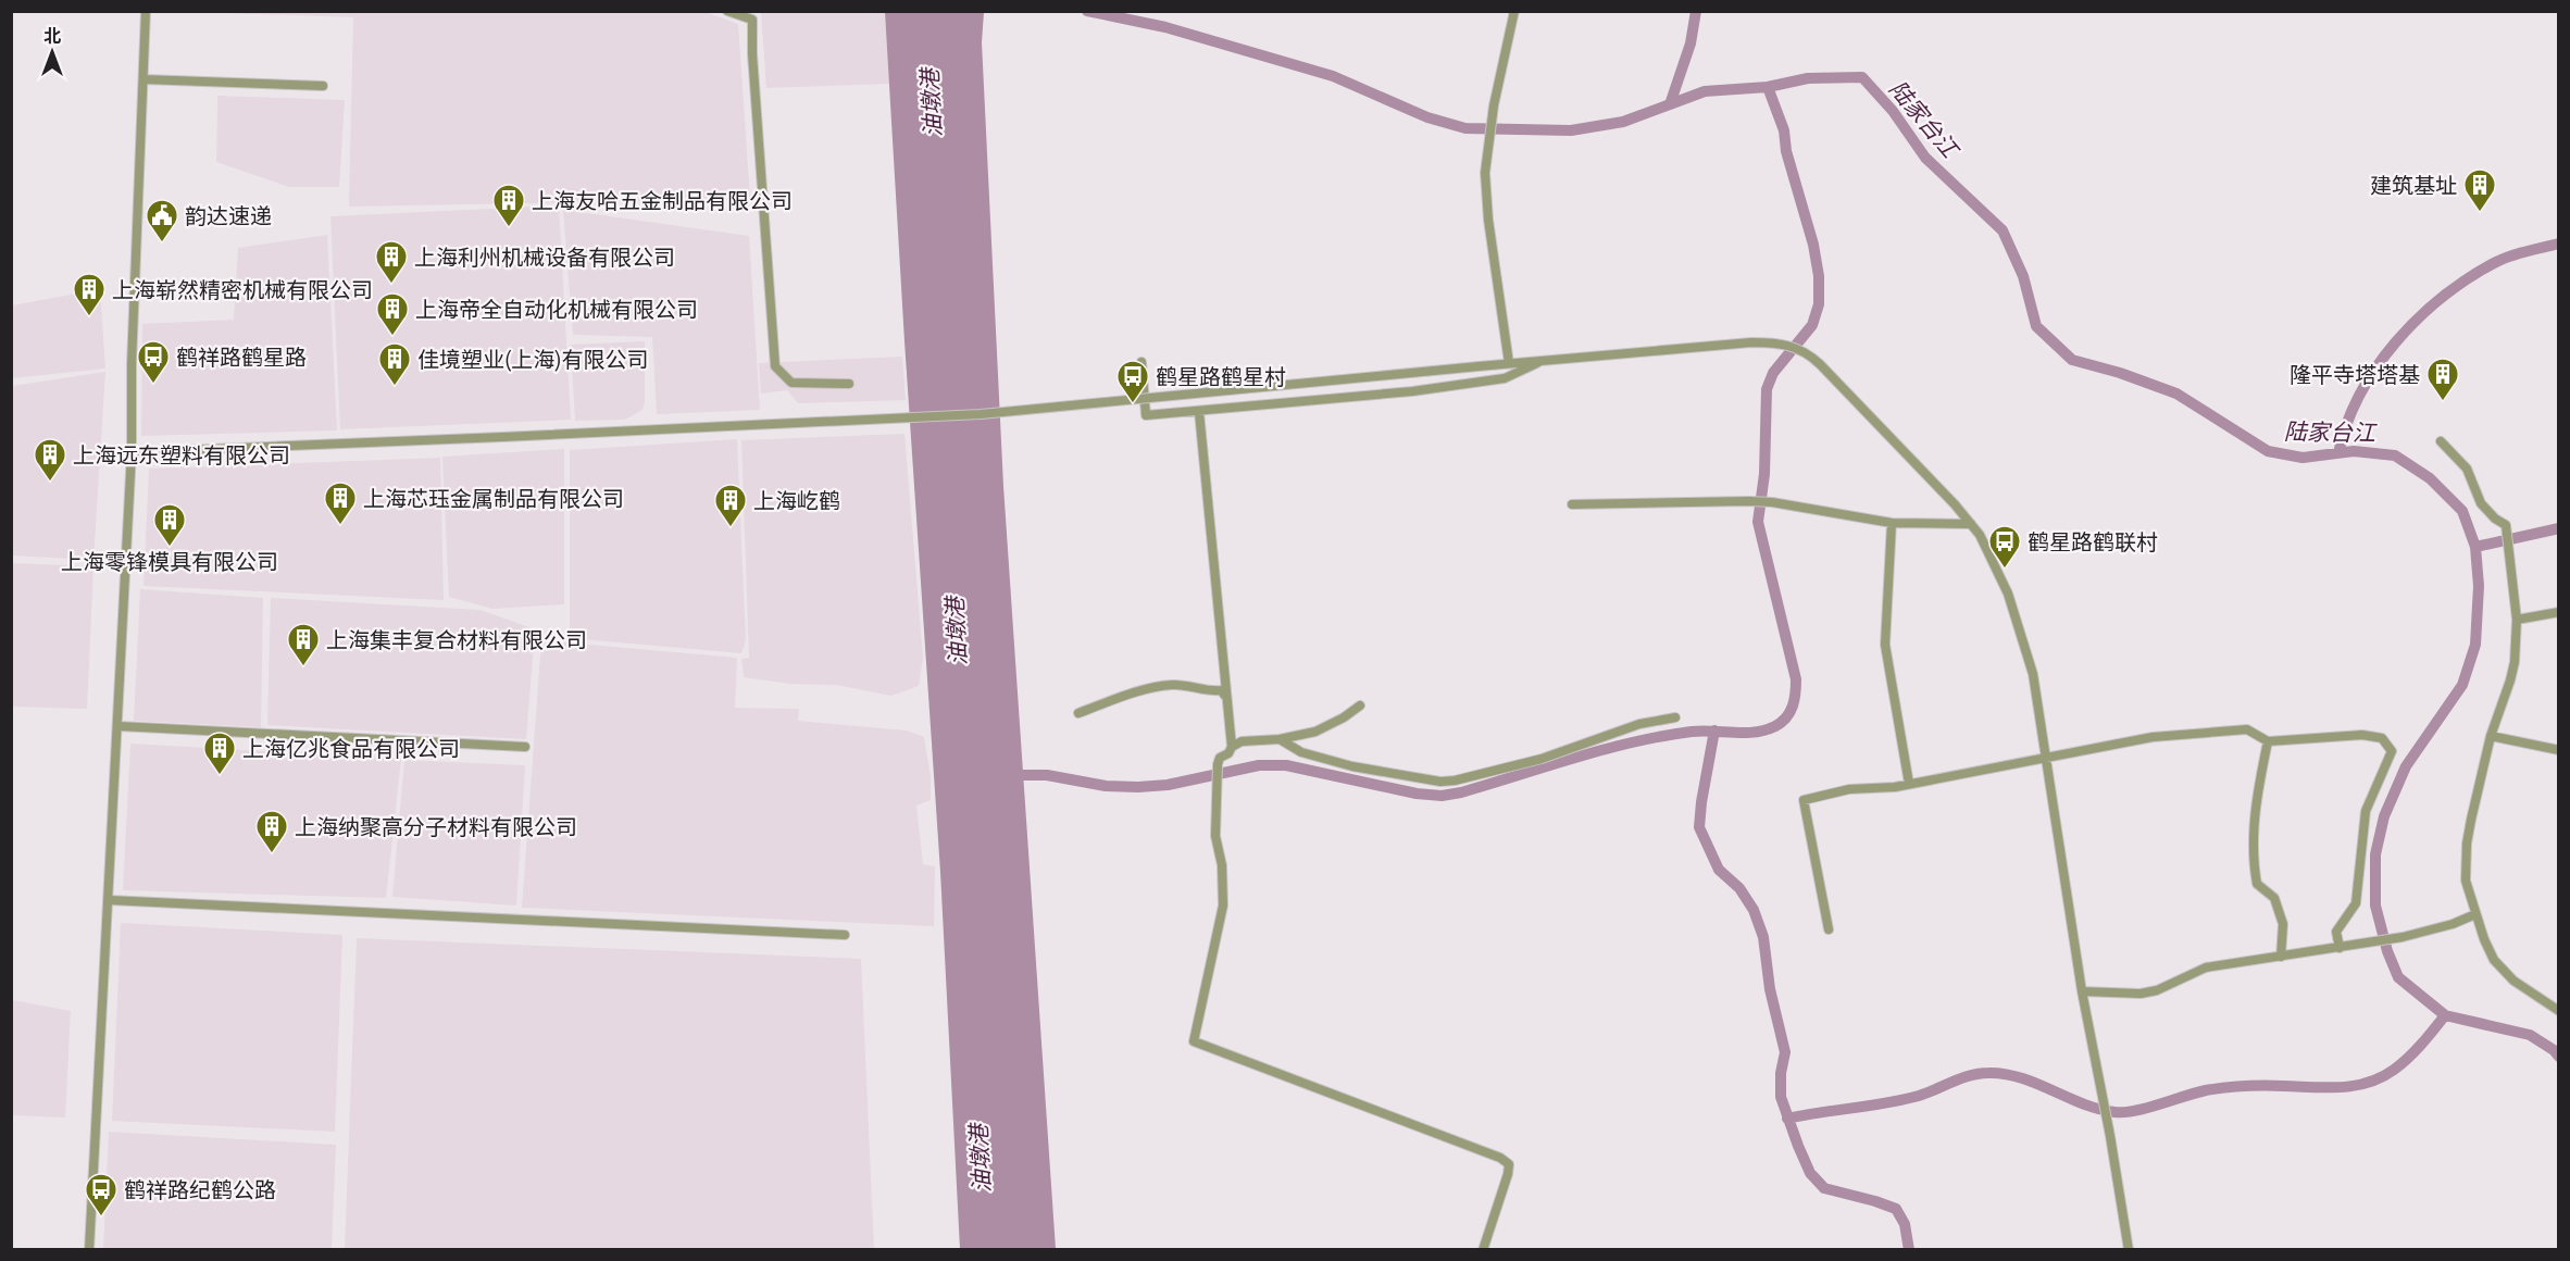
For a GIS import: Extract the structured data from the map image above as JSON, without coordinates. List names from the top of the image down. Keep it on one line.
{"water":["油墩港","陆家台江"],"places":{"building":["建筑基址","上海友哈五金制品有限公司","上海利州机械设备有限公司","上海崭然精密机械有限公司","上海帝全自动化机械有限公司","佳境塑业(上海)有限公司","隆平寺塔塔基","上海远东塑料有限公司","上海芯珏金属制品有限公司","上海屹鹤","上海零锋模具有限公司","上海集丰复合材料有限公司","上海亿兆食品有限公司","上海纳聚高分子材料有限公司"],"public building":["韵达速递"],"bus stop":["鹤祥路鹤星路","鹤星路鹤星村","鹤星路鹤联村","鹤祥路纪鹤公路"]},"north":"top"}
